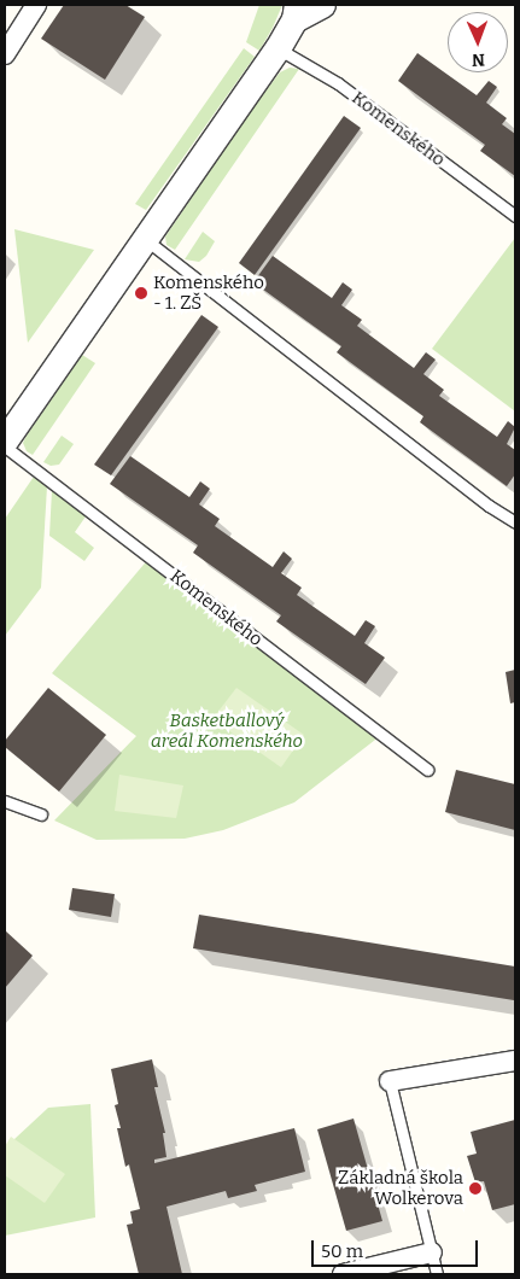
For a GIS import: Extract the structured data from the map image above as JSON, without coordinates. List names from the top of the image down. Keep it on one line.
{"streets":{"lane":["Komenského"]},"parks":["Basketballový areál Komenského"],"places":["Komenského - 1. ZŠ","Základná škola Wolkerova"],"scale_bar":"50 m","north":"bottom"}
